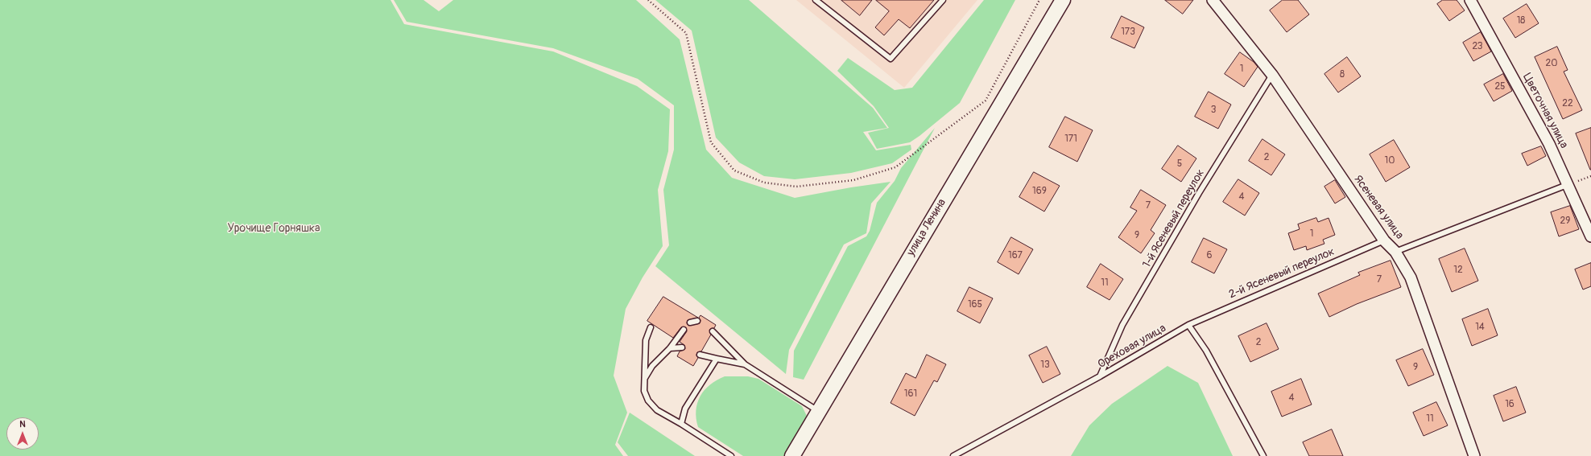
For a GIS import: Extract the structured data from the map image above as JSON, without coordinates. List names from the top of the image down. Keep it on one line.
{"streets":{"main road":["улица Ленина"],"street":["Цветочная улица","Ясеневая улица"],"lane":["1-й Ясеневый переулок","2-й Ясеневый переулок","Ореховая улица"]},"crossings":[["Ясеневая улица","1-й Ясеневый переулок"],["Ясеневая улица","2-й Ясеневый переулок"],["1-й Ясеневый переулок","Ореховая улица"],["2-й Ясеневый переулок","Ореховая улица"]],"parks":["Урочище Горняшка"],"house_numbers":["18","173","23","20","1","8","25","22","3","171","2","10","5","169","4","7","29","1","9","167","6","12","7","11","165","14","2","13","9","161","4","16","11"],"north":"top"}
